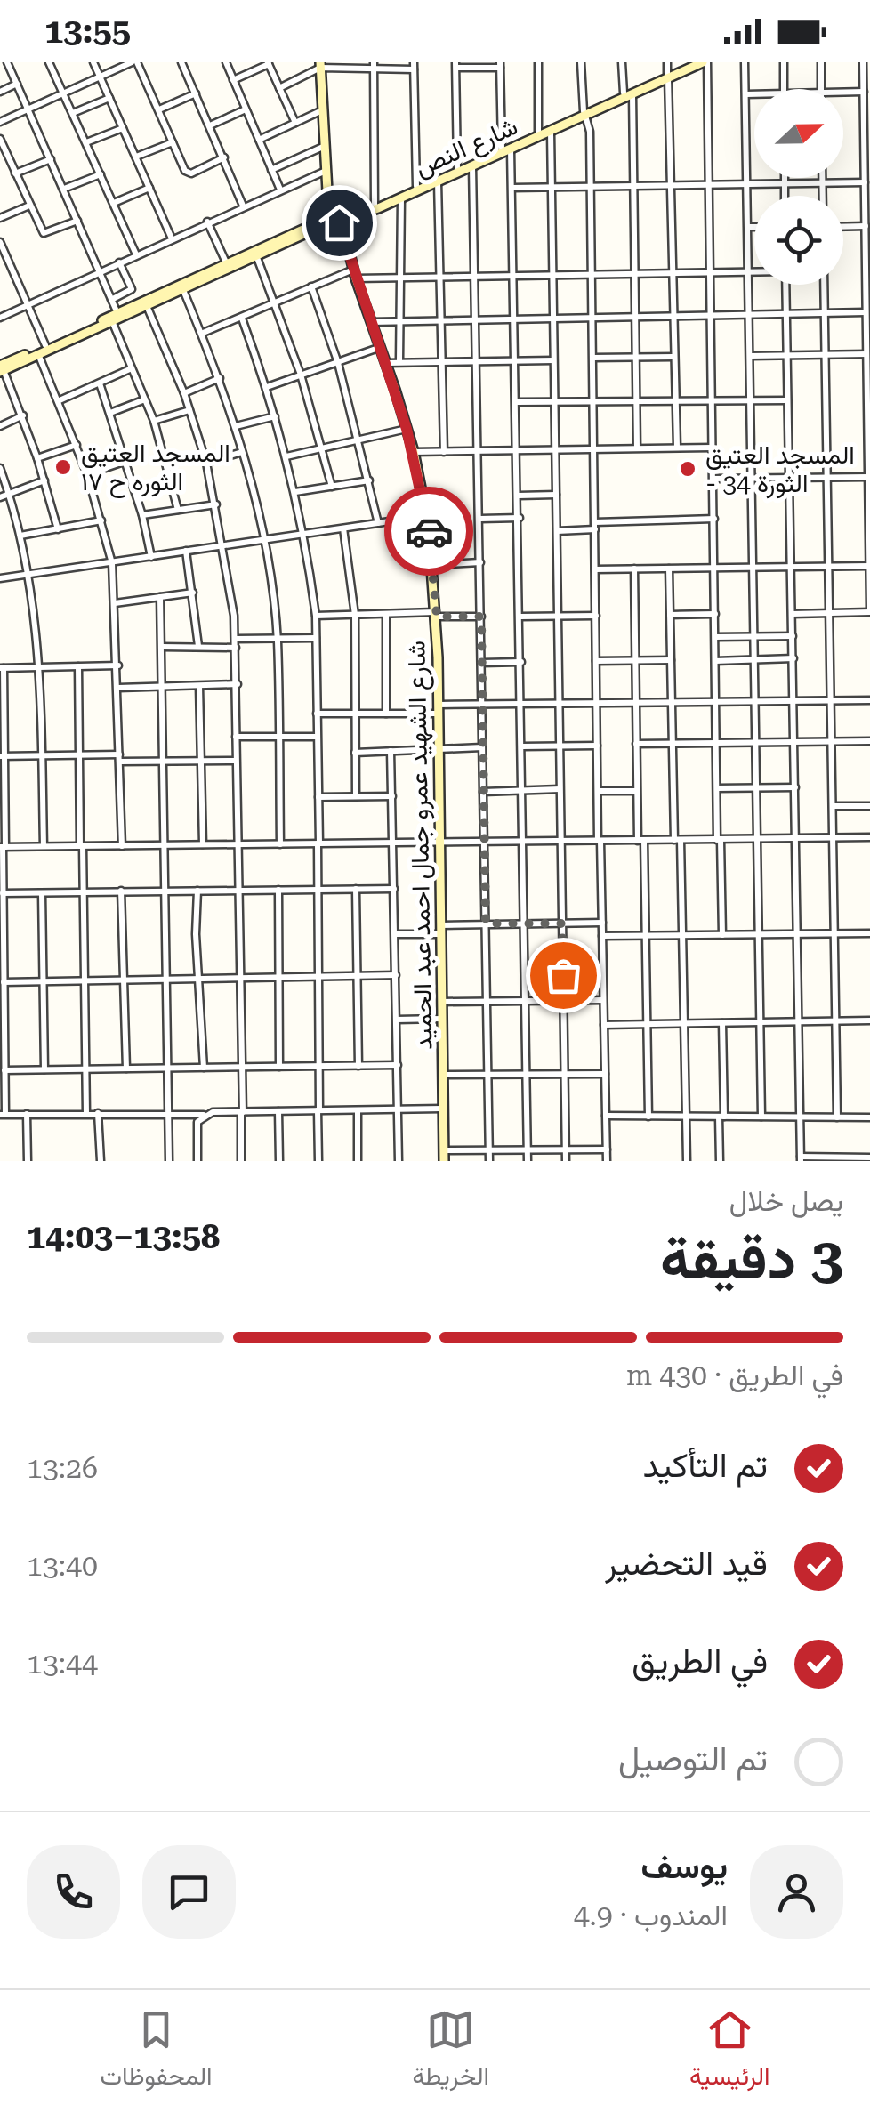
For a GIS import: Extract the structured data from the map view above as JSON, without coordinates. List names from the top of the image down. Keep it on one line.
{"streets":{"main road":["شارع النص","شارع الشهيد عمرو جمال احمد عبد الحميد"]},"crossings":[["شارع النص","شارع الشهيد عمرو جمال احمد عبد الحميد"]],"places":["المسجد العتيق الثوره ح ١٧","المسجد العتيق - الثورة 34"],"north":"right","page":{"status":"13:55","heading":["3 دقيقة","يصل خلال","13:58–14:03"],"panel":["يوسف","المندوب · 4.9"],"bar":"في الطريق · 430 m","list":[["تم التأكيد","13:26"],["قيد التحضير","13:40"],["في الطريق","13:44"],"تم التوصيل"],"tabs":["الرئيسية","الخريطة","المحفوظات"]}}
